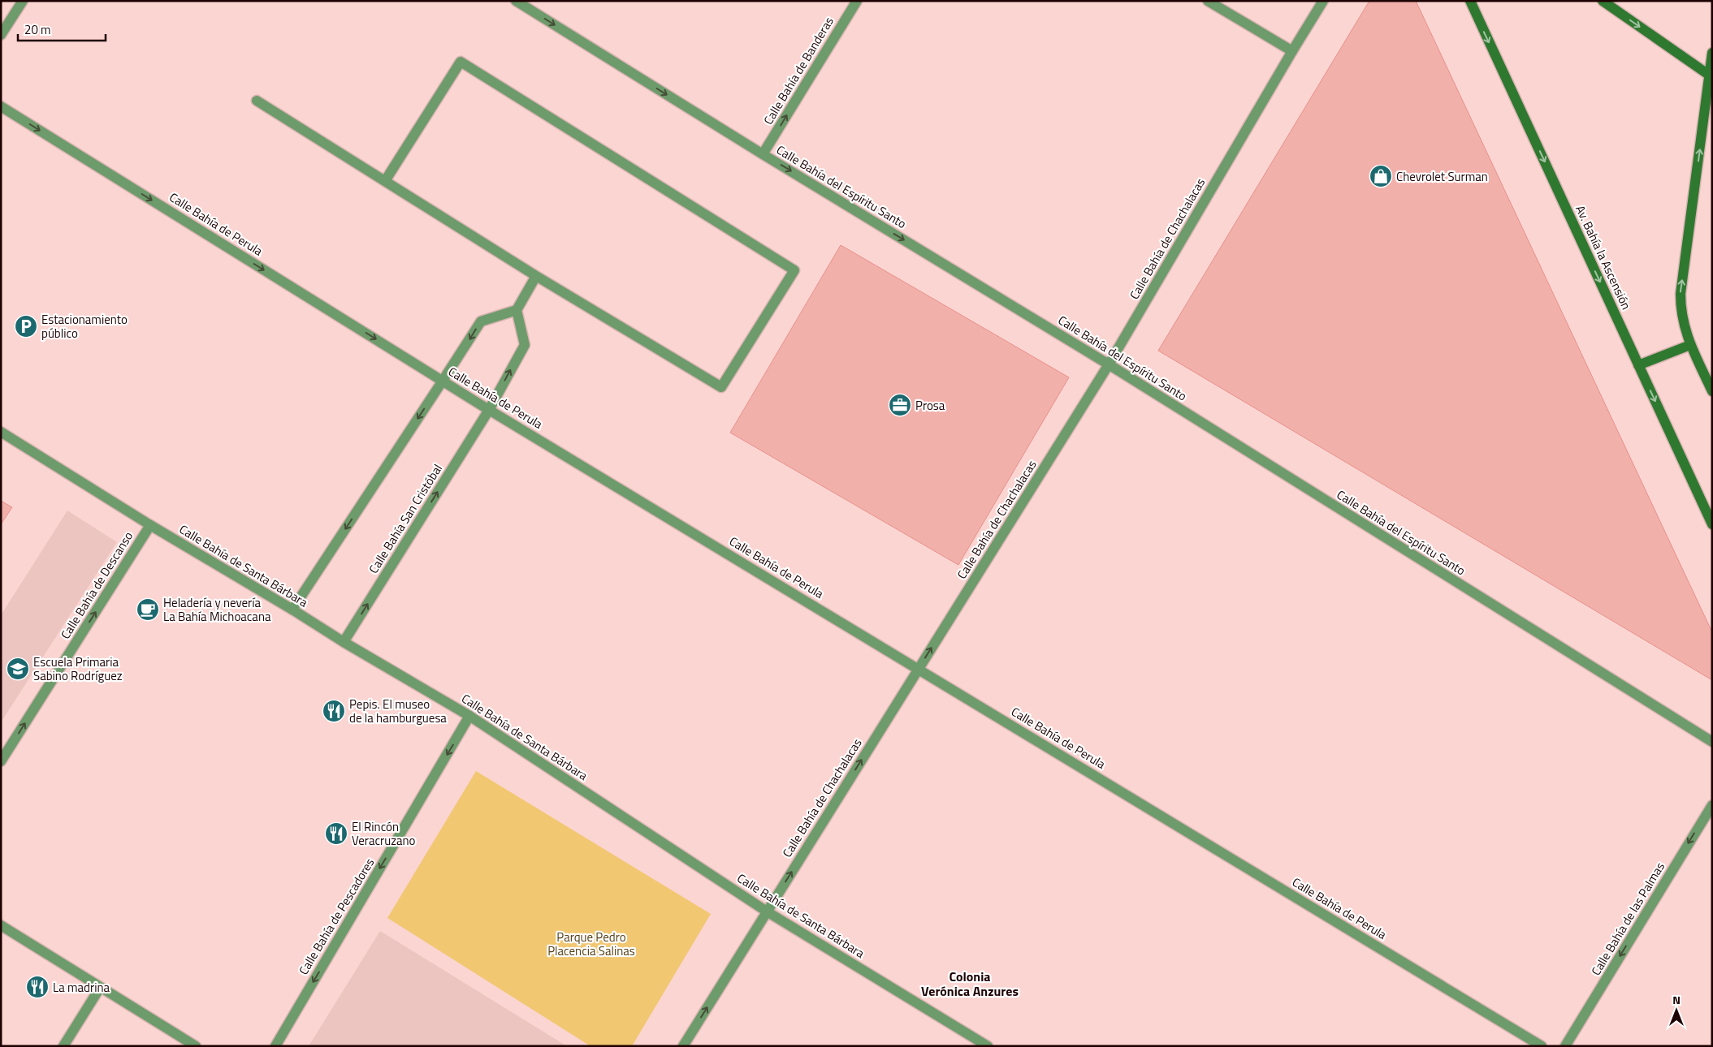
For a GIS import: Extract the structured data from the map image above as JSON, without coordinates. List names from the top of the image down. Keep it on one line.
{"streets":{"main road":["Av. Bahía la Ascensión"],"street":["Calle Bahía de Banderas","Calle Bahía del Espíritu Santo","Calle Bahía de Perula","Calle Bahía de Chachalacas","Calle Bahía San Cristóbal","Calle Bahía de Santa Bárbara","Calle Bahía de Descanso","Calle Bahía de Pescadores","Calle Bahía de las Palmas"]},"crossings":[["Calle Bahía de Banderas","Calle Bahía del Espíritu Santo"],["Calle Bahía del Espíritu Santo","Calle Bahía de Chachalacas"],["Calle Bahía de Perula","Calle Bahía de Chachalacas"],["Calle Bahía de Perula","Calle Bahía San Cristóbal"],["Calle Bahía de Chachalacas","Calle Bahía de Santa Bárbara"],["Calle Bahía San Cristóbal","Calle Bahía de Santa Bárbara"],["Calle Bahía de Santa Bárbara","Calle Bahía de Descanso"],["Calle Bahía de Santa Bárbara","Calle Bahía de Pescadores"]],"one_way":["Calle Bahía de Banderas","Calle Bahía del Espíritu Santo","Calle Bahía de Chachalacas","Av. Bahía la Ascensión","Calle Bahía de Descanso","Calle Bahía de Pescadores","Calle Bahía de las Palmas"],"districts":["Colonia Verónica Anzures"],"parks":["Parque Pedro Placencia Salinas"],"places":{"shop":["Chevrolet Surman"],"parking":["Estacionamiento público"],"office":["Prosa"],"cafe":["Heladería y nevería La Bahía Michoacana"],"school or university":["Escuela Primaria Sabino Rodríguez"],"restaurant":["Pepis. El museo de la hamburguesa","El Rincón Veracruzano","La madrina"]},"scale_bar":"20 m","north":"top"}
